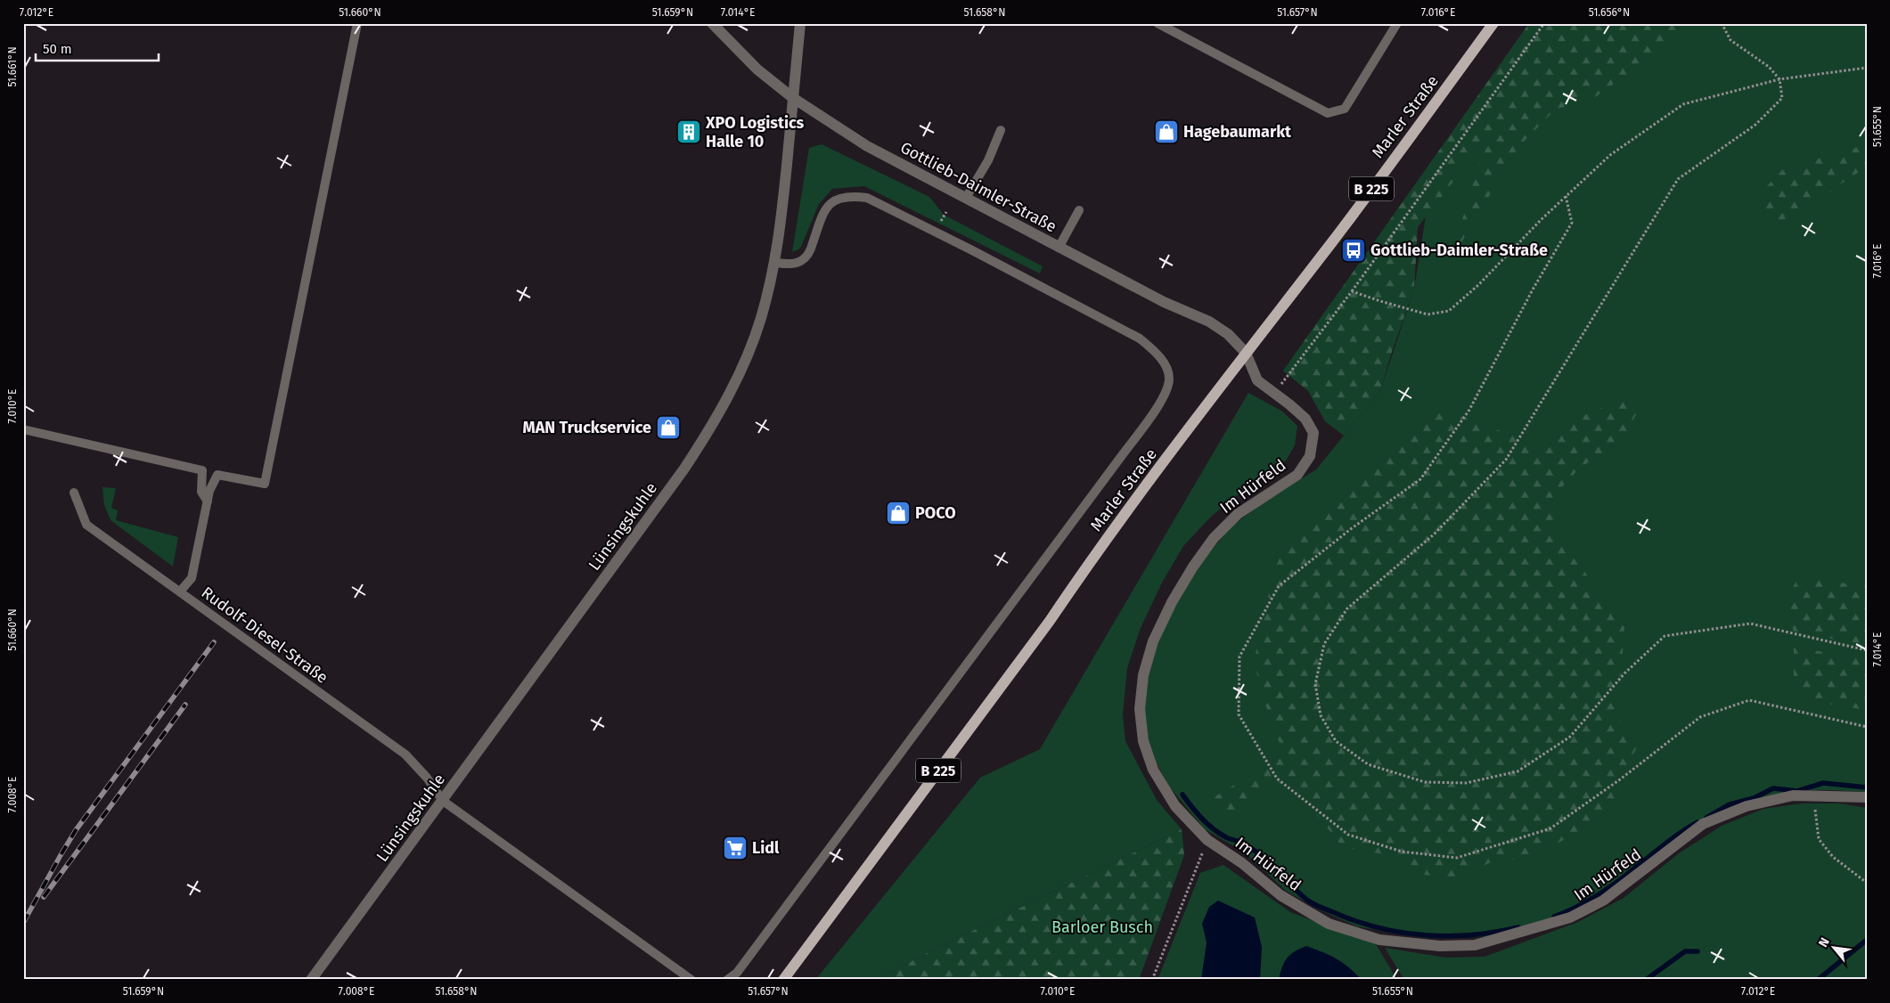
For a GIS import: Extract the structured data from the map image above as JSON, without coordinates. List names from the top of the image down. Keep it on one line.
{"streets":{"main road":["Marler Straße","B 225"],"street":["Gottlieb-Daimler-Straße","Im Hürfeld","Lünsingskuhle"],"lane":["Rudolf-Diesel-Straße"]},"crossings":[["Marler Straße","Gottlieb-Daimler-Straße"],["Marler Straße","Im Hürfeld"],["Gottlieb-Daimler-Straße","Im Hürfeld"],["Gottlieb-Daimler-Straße","Lünsingskuhle"],["Lünsingskuhle","Rudolf-Diesel-Straße"]],"parks":["Barloer Busch"],"places":{"building":["XPO Logistics Halle 10"],"shop":["Hagebaumarkt","MAN Truckservice","POCO"],"bus stop":["Gottlieb-Daimler-Straße"],"supermarket":["Lidl"]},"scale_bar":"50 m","north":"top left","coordinates":["7.012°E","51.660°N","51.659°N","7.014°E","51.658°N","51.657°N","7.016°E","51.656°N","51.661°N","51.655°N","7.010°E","7.008°E"]}
